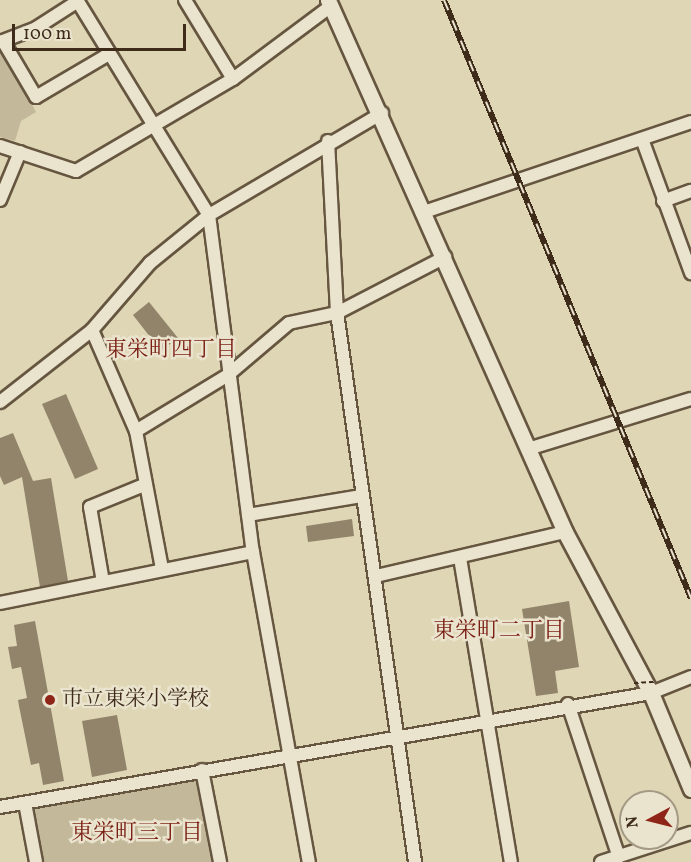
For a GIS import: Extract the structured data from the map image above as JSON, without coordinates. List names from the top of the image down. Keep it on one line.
{"districts":["東栄町四丁目","東栄町二丁目","東栄町三丁目"],"places":["市立東栄小学校"],"scale_bar":"100 m","north":"left"}
